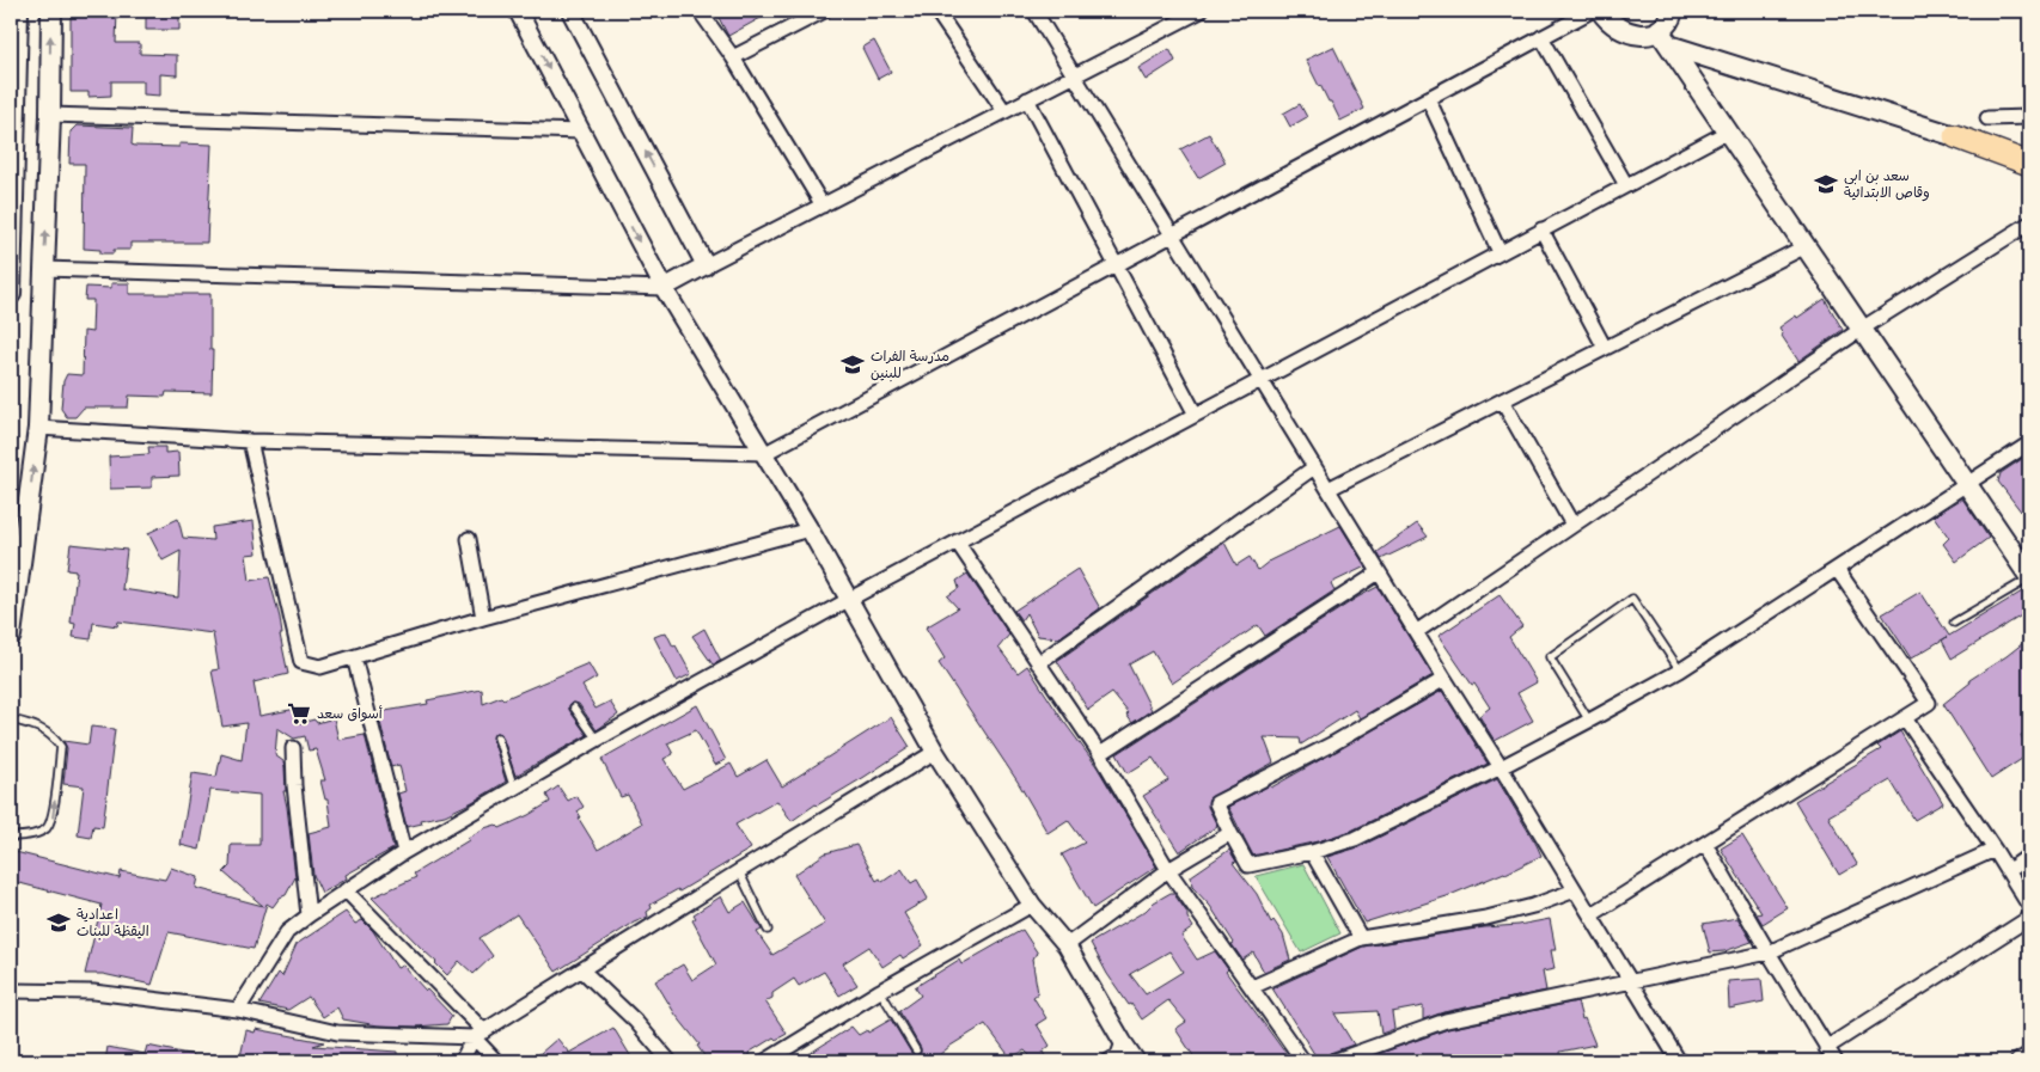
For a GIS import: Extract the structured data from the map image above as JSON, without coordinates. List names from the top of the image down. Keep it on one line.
{"places":{"school or university":["سعد بن ابي وقاص الابتدائية","مدرسة الفرات للبنين","اعدادية اليقظة للبنات"],"supermarket":["أسواق سعد"]}}
